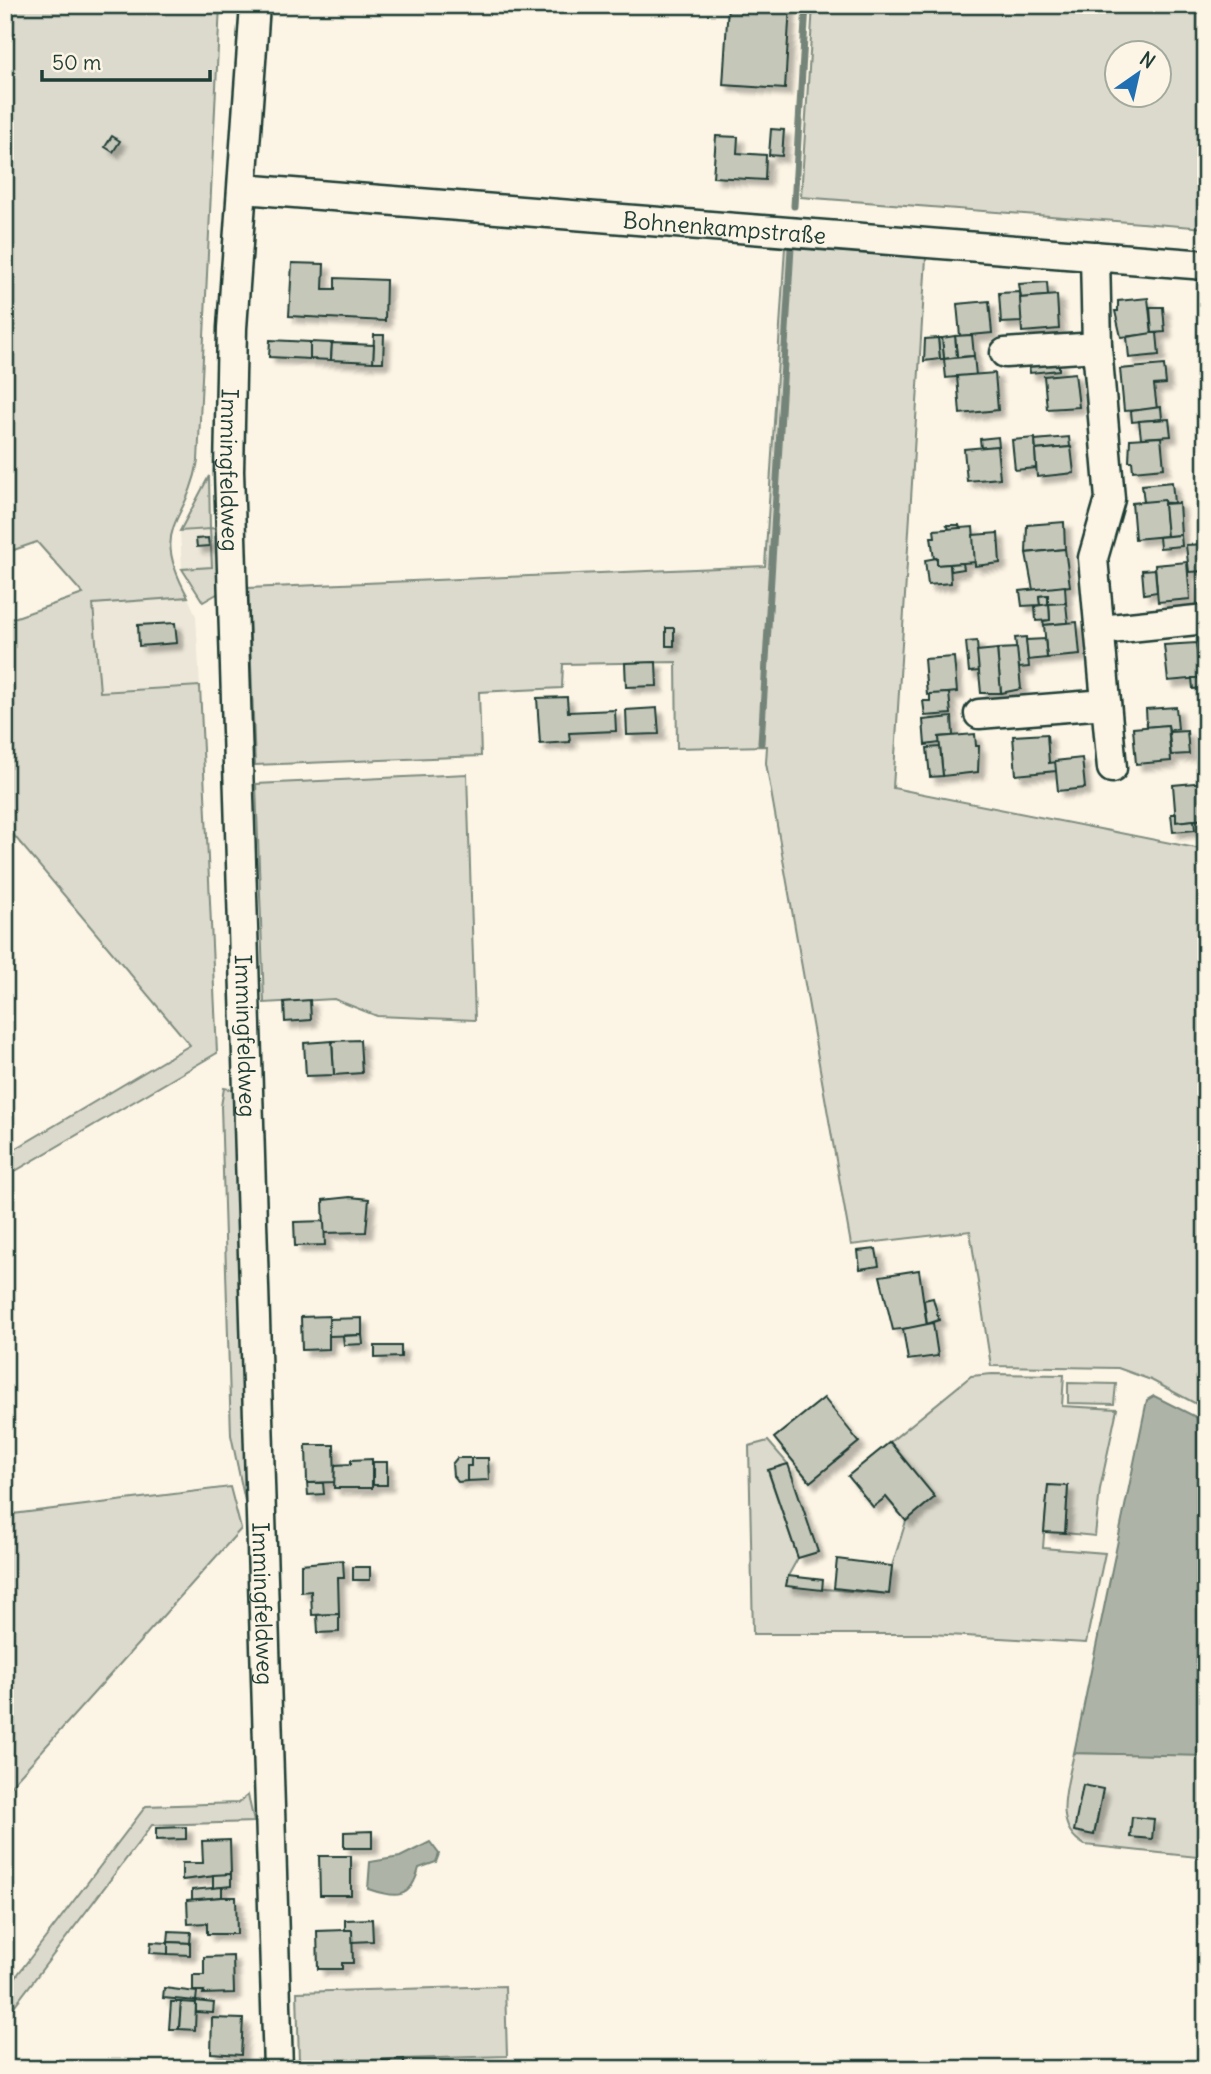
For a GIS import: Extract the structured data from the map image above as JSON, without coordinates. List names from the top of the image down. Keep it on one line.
{"streets":{"street":["Bohnenkampstraße","Immingfeldweg"]},"crossings":[["Bohnenkampstraße","Immingfeldweg"]],"scale_bar":"50 m","north":"top right"}
